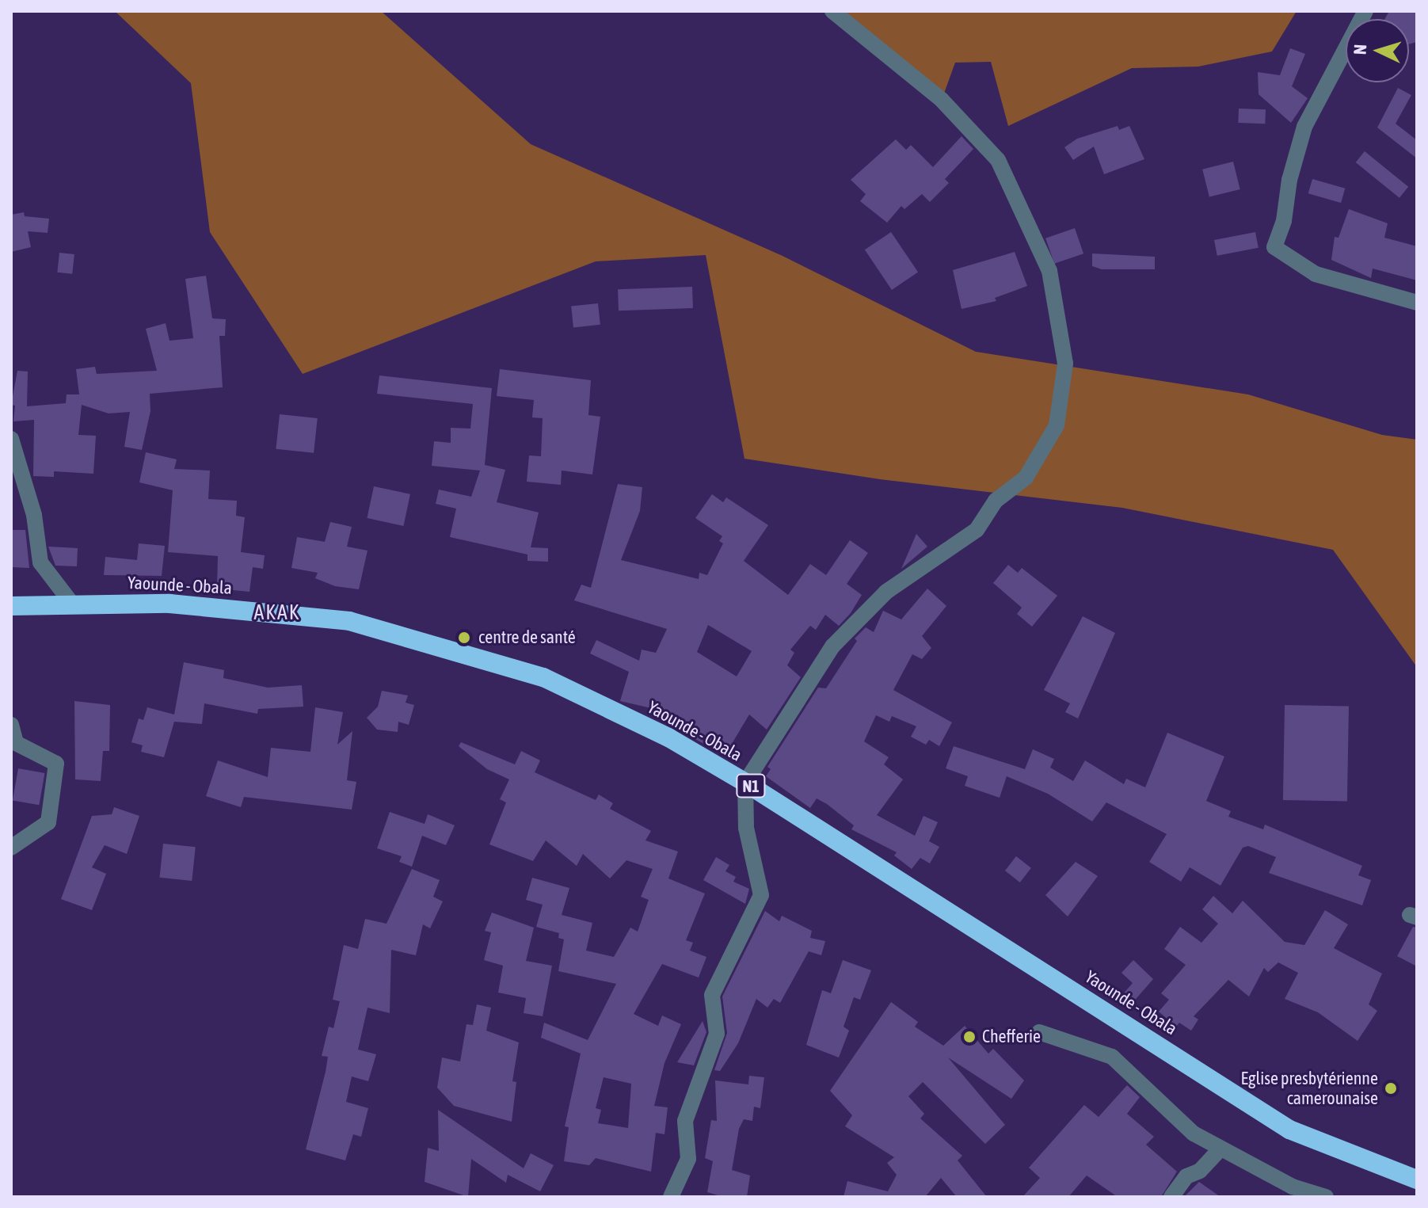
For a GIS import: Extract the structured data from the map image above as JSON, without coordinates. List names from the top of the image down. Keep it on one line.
{"streets":{"highway":["Yaounde - Obala","N1"]},"districts":["AKAK"],"places":["centre de santé","Chefferie","Eglise presbytérienne camerounaise"],"north":"left"}
